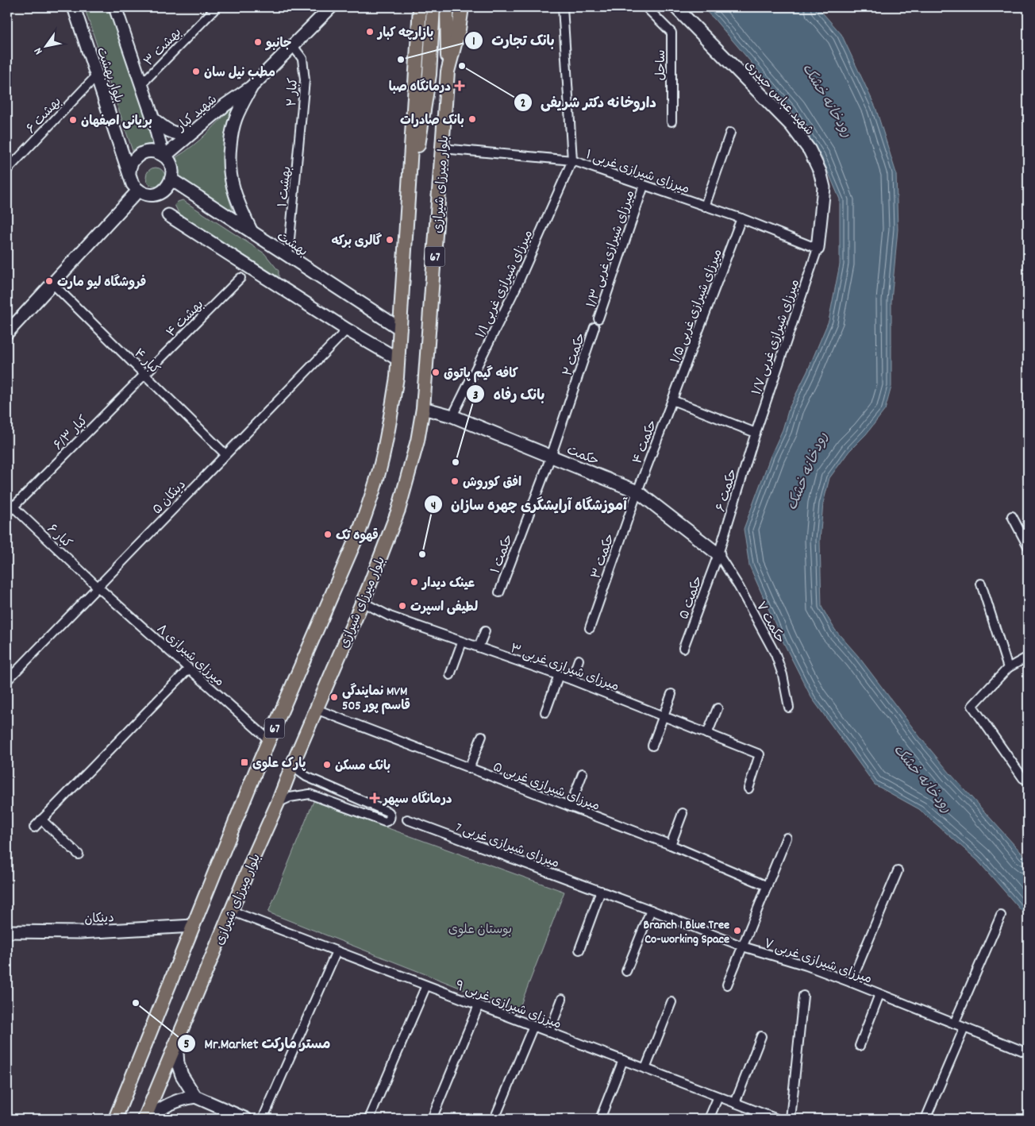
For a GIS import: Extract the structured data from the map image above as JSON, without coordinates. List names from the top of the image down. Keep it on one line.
{"streets":{"main road":["بلوار میرزای شیرازی","67"],"street":["۳ بهشت","ساحل","بلوار بهشت","۲ کبار","شهید عباس حیدری","شهید کبار","۶ بهشت","۱ میرزای شیرازی غربی","۱ بهشت","بهشت","۱/۳ میرزای شیرازی غربی","۱/۱ میرزای شیرازی غربی","۱/۵ میرزای شیرازی غربی","۴ بهشت","۱/۷ میرزای شیرازی غربی","۲ حکمت","۴ کبار","۶/۳ کبار","۴ حکمت","حکمت","۶ حکمت","۵ دینکان","۶ کبار","۱ حکمت","۳ حکمت","۵ حکمت","۷ حکمت","۸ میرزای شیرازی","۳ میرزای شیرازی غربی","۵ میرزای شیرازی غربی","میرزای شیرازی غربی 7","دینکان","۷ میرزای شیرازی غربی","میرزای شیرازی غربی ۹"]},"crossings":[["۳ بهشت","بلوار بهشت"],["بلوار بهشت","شهید کبار"],["بلوار بهشت","۶ بهشت"],["بلوار بهشت","بهشت"],["۲ کبار","شهید کبار"],["۲ کبار","۱ بهشت"],["شهید عباس حیدری","۱ میرزای شیرازی غربی"],["شهید عباس حیدری","۱/۷ میرزای شیرازی غربی"],["شهید کبار","بهشت"],["۱ میرزای شیرازی غربی","بلوار میرزای شیرازی"],["۱ میرزای شیرازی غربی","۱/۳ میرزای شیرازی غربی"],["۱ میرزای شیرازی غربی","۱/۱ میرزای شیرازی غربی"],["۱ میرزای شیرازی غربی","۱/۵ میرزای شیرازی غربی"],["۱ میرزای شیرازی غربی","۱/۷ میرزای شیرازی غربی"],["بلوار میرزای شیرازی","حکمت"],["بلوار میرزای شیرازی","۳ میرزای شیرازی غربی"],["بلوار میرزای شیرازی","۵ میرزای شیرازی غربی"],["بلوار میرزای شیرازی","میرزای شیرازی غربی ۹"],["۱ بهشت","بهشت"],["بهشت","67"],["67","۸ میرزای شیرازی"],["67","دینکان"],["۱/۱ میرزای شیرازی غربی","حکمت"],["۱/۵ میرزای شیرازی غربی","۴ حکمت"],["۴ بهشت","۴ کبار"],["۴ بهشت","۶/۳ کبار"],["۱/۷ میرزای شیرازی غربی","۶ حکمت"],["۲ حکمت","حکمت"],["۲ حکمت","۱ حکمت"],["۴ کبار","۶/۳ کبار"],["۴ کبار","۵ دینکان"],["۶/۳ کبار","۶ کبار"],["۴ حکمت","حکمت"],["۴ حکمت","۳ حکمت"],["حکمت","۶ حکمت"],["حکمت","۱ حکمت"],["حکمت","۳ حکمت"],["حکمت","۵ حکمت"],["حکمت","۷ حکمت"],["۶ حکمت","۵ حکمت"],["۶ حکمت","۷ حکمت"],["۵ دینکان","۶ کبار"],["۵ دینکان","۸ میرزای شیرازی"],["۶ کبار","۸ میرزای شیرازی"],["۵ حکمت","۷ حکمت"],["میرزای شیرازی غربی 7","۷ میرزای شیرازی غربی"]],"water":["رودخانه خشک"],"parks":["بوستان علوی"],"places":{"other":["بازارچه کبار","جانبو","بانک تجارت","داروخانه دکتر شریفی","مطب نیل سان","بانک صادرات","بریانی اصفهان","گالری برکه","فروشگاه لیو مارت","کافه گیم پاتوق","بانک رفاه","افق کوروش","قهوه تک","آموزشگاه آرایشگری چهره سازان","عینک دیدار","لطیفی اسپرت","نمایندگی MVM 505 قاسم پور","بانک مسکن","Branch 1 Blue Tree Co-working Space","Mr.Market مستر مارکت"],"health":["درمانگاه صبا","درمانگاه سپهر"],"transit":["پارک علوی"]},"north":"bottom left"}
